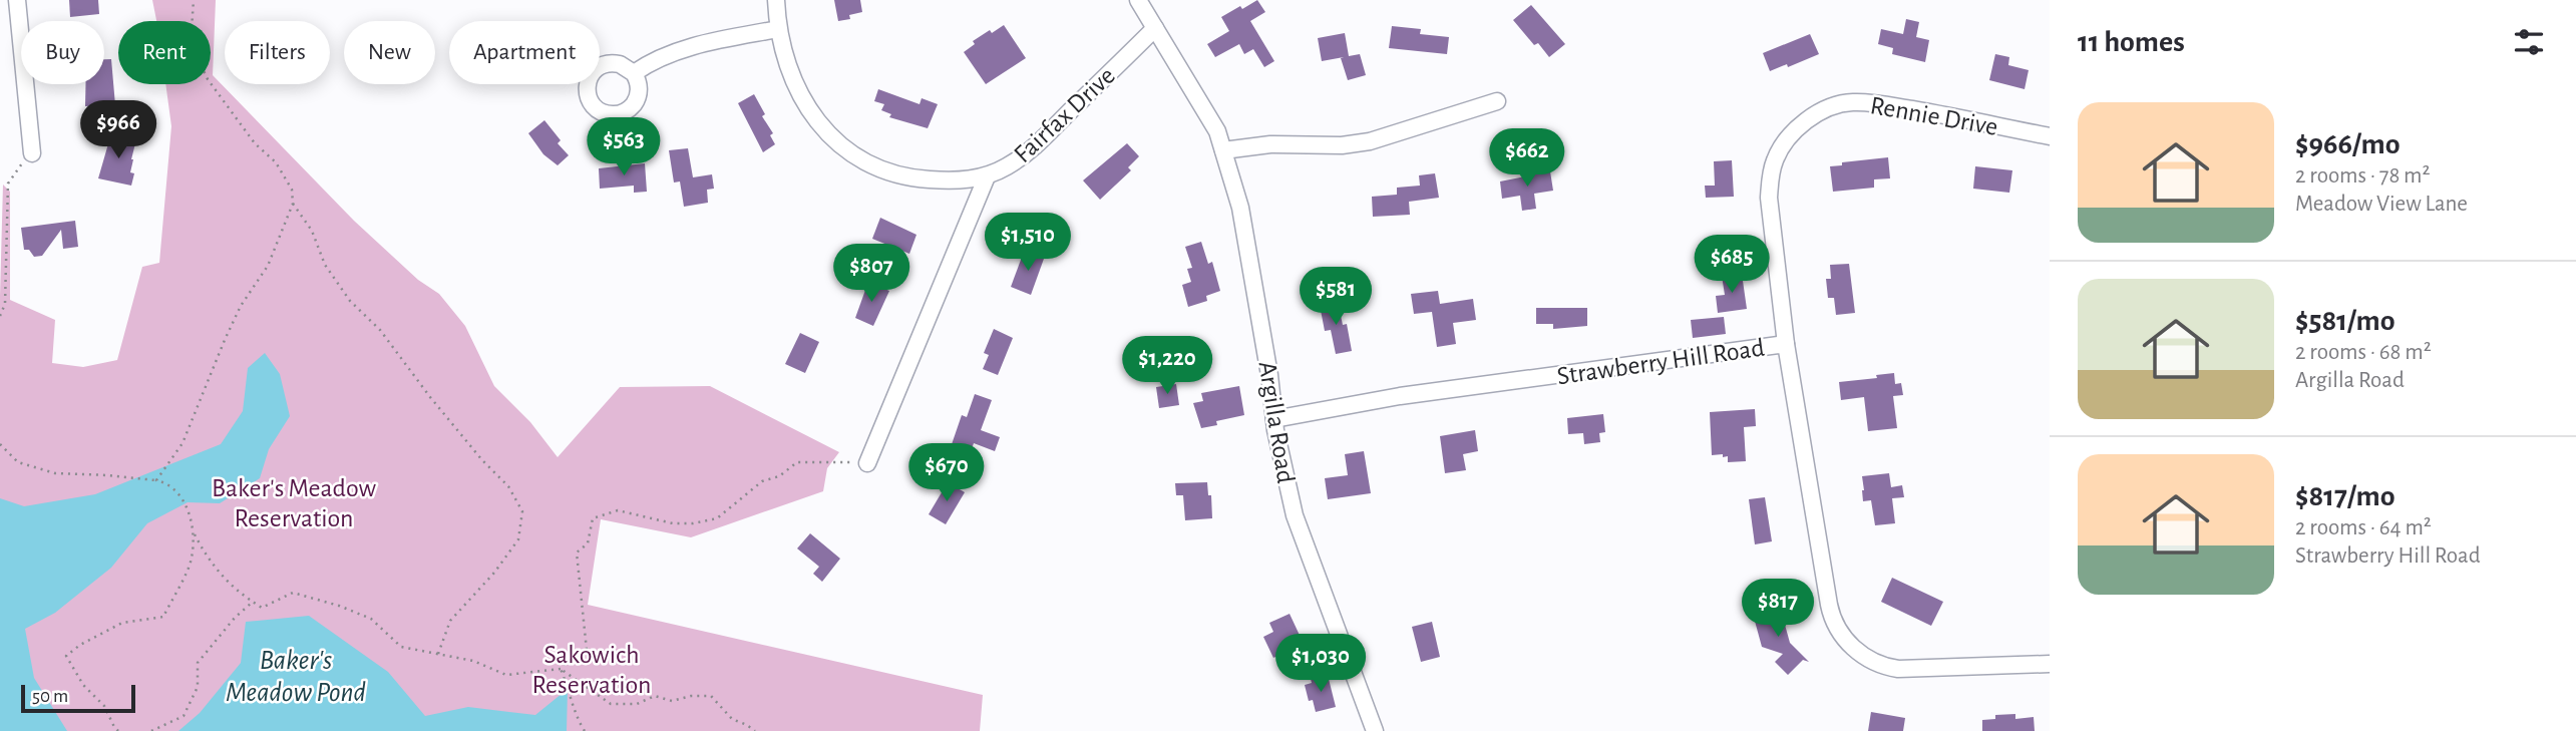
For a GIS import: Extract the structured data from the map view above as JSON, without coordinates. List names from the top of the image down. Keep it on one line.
{"streets":{"street":["Fairfax Drive","Rennie Drive","Strawberry Hill Road","Argilla Road"]},"crossings":[["Fairfax Drive","Argilla Road"],["Rennie Drive","Strawberry Hill Road"],["Strawberry Hill Road","Argilla Road"]],"water":["Baker's Meadow Pond"],"parks":["Baker's Meadow Reservation","Sakowich Reservation"],"scale_bar":"50 m","page":{"heading":"11 homes","chip":["Buy","Rent","Filters","New","Apartment"],"list":[{"name":"$966/mo","note":"2 rooms · 78 m² · Meadow View Lane"},{"name":"$581/mo","note":"2 rooms · 68 m² · Argilla Road"},{"name":"$817/mo","note":"2 rooms · 64 m² · Strawberry Hill Road"}],"price":["$966","$563","$662","$1,510","$685","$807","$581","$1,220","$670","$817","$1,030"],"scale":"50 m"}}
